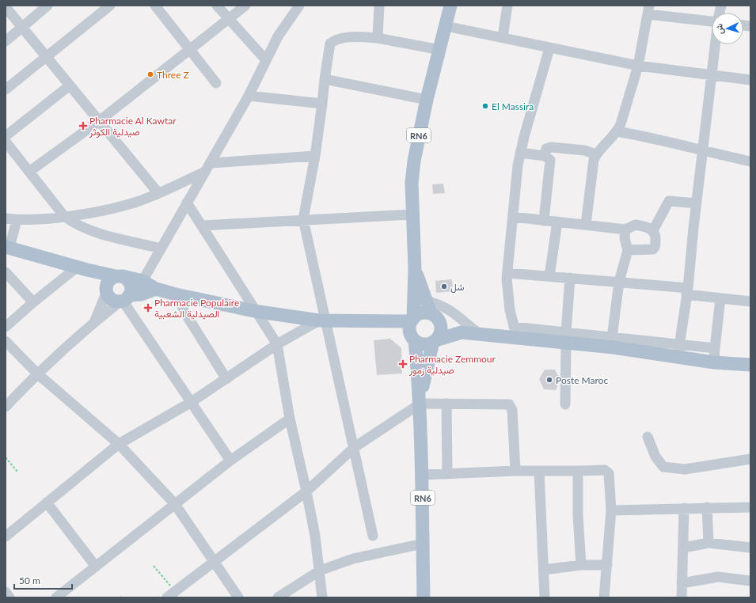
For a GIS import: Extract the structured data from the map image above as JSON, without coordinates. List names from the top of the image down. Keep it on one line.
{"streets":{"main road":["RN6"]},"places":{"other":["Three Z","El Massira","شل","Poste Maroc"],"health":["Pharmacie Al Kawtar صيدلية الكوثر","Pharmacie Populaire الصيدلية الشعبية","Pharmacie Zemmour صيدلية زمور"]},"scale_bar":"50 m","north":"left"}
